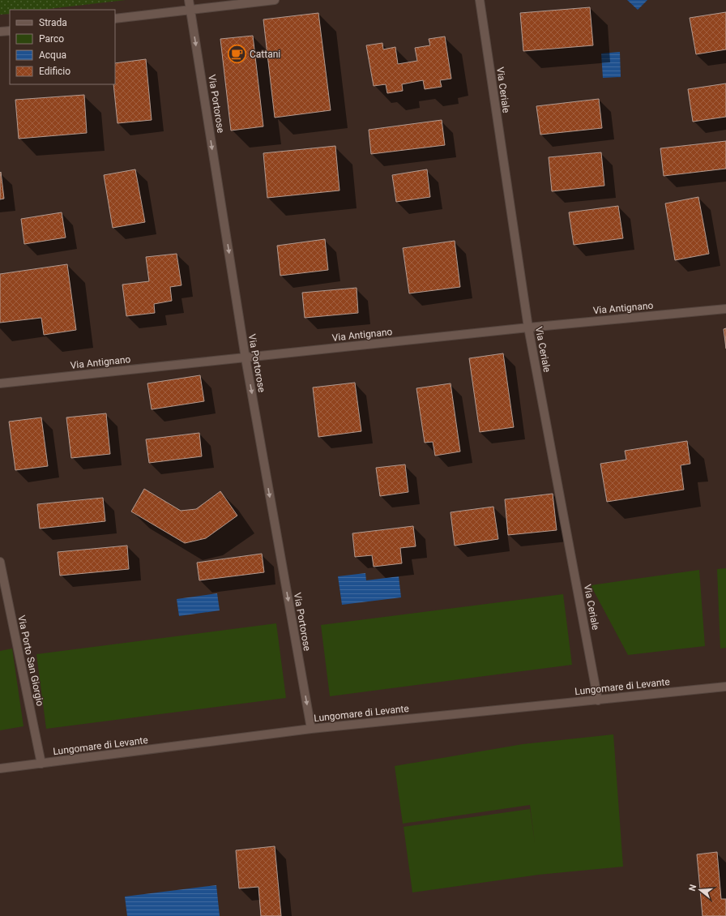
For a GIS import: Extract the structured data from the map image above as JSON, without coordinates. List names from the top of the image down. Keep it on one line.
{"streets":{"street":["Via Ceriale","Via Portorose","Via Antignano","Via Porto San Giorgio","Lungomare di Levante"]},"crossings":[["Via Ceriale","Via Antignano"],["Via Ceriale","Lungomare di Levante"],["Via Portorose","Via Antignano"],["Via Portorose","Lungomare di Levante"],["Via Porto San Giorgio","Lungomare di Levante"]],"one_way":["Via Portorose"],"places":{"cafe":["Cattani"]},"legend":["Strada","Parco","Acqua","Edificio"],"north":"left"}
